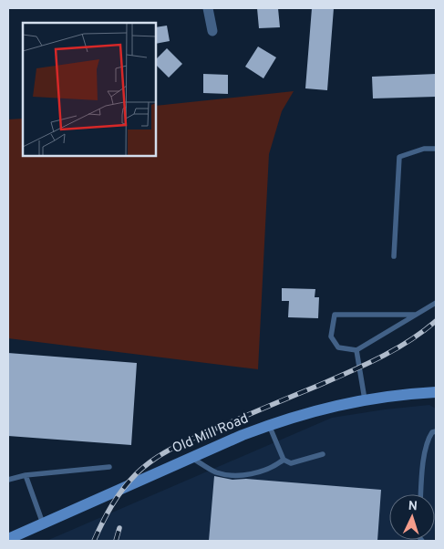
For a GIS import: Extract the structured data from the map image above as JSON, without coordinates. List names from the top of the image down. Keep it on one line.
{"streets":{"street":["Old Mill Road"]},"north":"top"}
